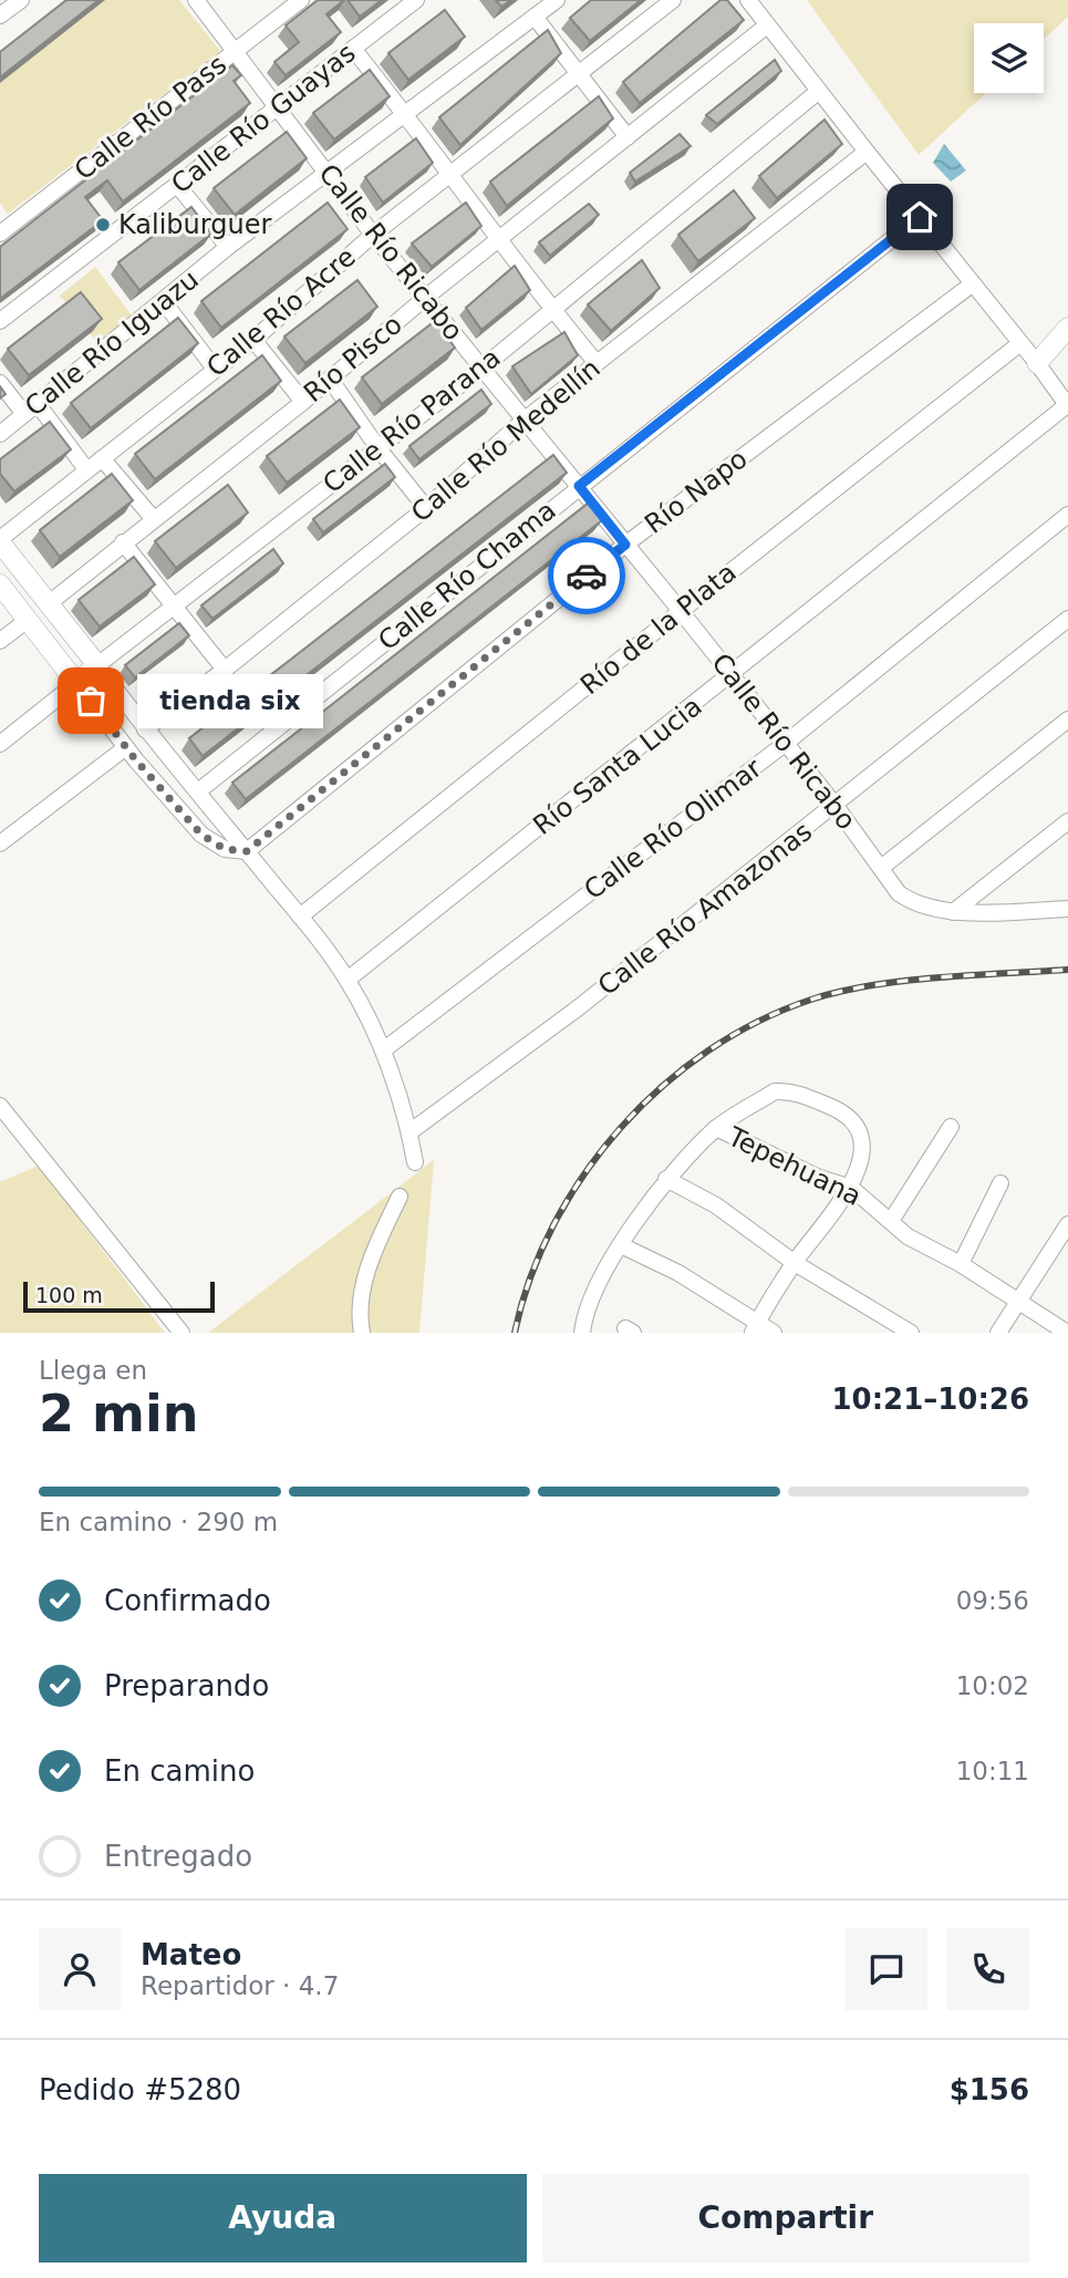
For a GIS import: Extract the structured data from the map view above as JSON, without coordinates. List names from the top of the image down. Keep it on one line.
{"streets":{"street":["Calle Río Pass","Calle Río Guayas","Calle Río Ricabo","Calle Río Acre","Calle Río Iguazu","Río Pisco","Calle Río Parana","Calle Río Medellín","Río Napo","Calle Río Chama","Río de la Plata","Río Santa Lucia","Calle Río Olimar","Calle Río Amazonas","Tepehuana"]},"crossings":[["Calle Río Pass","Calle Río Ricabo"],["Calle Río Guayas","Calle Río Ricabo"],["Calle Río Ricabo","Calle Río Acre"],["Calle Río Ricabo","Calle Río Iguazu"],["Calle Río Ricabo","Río Pisco"],["Calle Río Ricabo","Calle Río Parana"],["Calle Río Ricabo","Calle Río Medellín"],["Calle Río Ricabo","Río Napo"],["Calle Río Ricabo","Calle Río Chama"],["Calle Río Ricabo","Río de la Plata"],["Calle Río Ricabo","Río Santa Lucia"],["Calle Río Ricabo","Calle Río Olimar"],["Calle Río Ricabo","Calle Río Amazonas"]],"places":["Kaliburguer","tienda six"],"scale_bar":"100 m","page":{"bubble":"tienda six","scale":"100 m","heading":["2 min","Llega en","10:21–10:26"],"panel":["Mateo","Repartidor · 4.7","Pedido #5280","$156"],"bar":"En camino · 290 m","list":[["Confirmado","09:56"],["Preparando","10:02"],["En camino","10:11"],"Entregado"],"buttons":["Ayuda","Compartir"]}}
